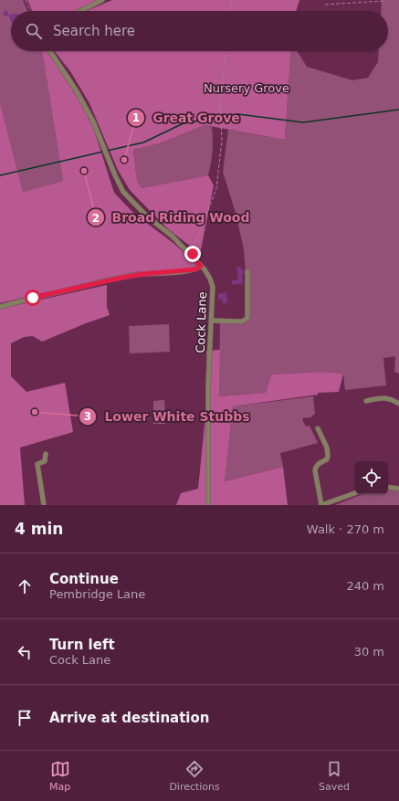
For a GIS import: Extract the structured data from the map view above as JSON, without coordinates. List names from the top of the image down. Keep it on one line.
{"streets":{"street":["Cock Lane"]},"parks":["Nursery Grove"],"places":["Great Grove","Broad Riding Wood","Lower White Stubbs"],"page":{"search":"Search here","heading":["4 min","Walk · 270 m"],"list":[["Continue","Pembridge Lane","240 m"],["Turn left","Cock Lane","30 m"],"Arrive at destination"],"nav":["Map","Directions","Saved"]}}
